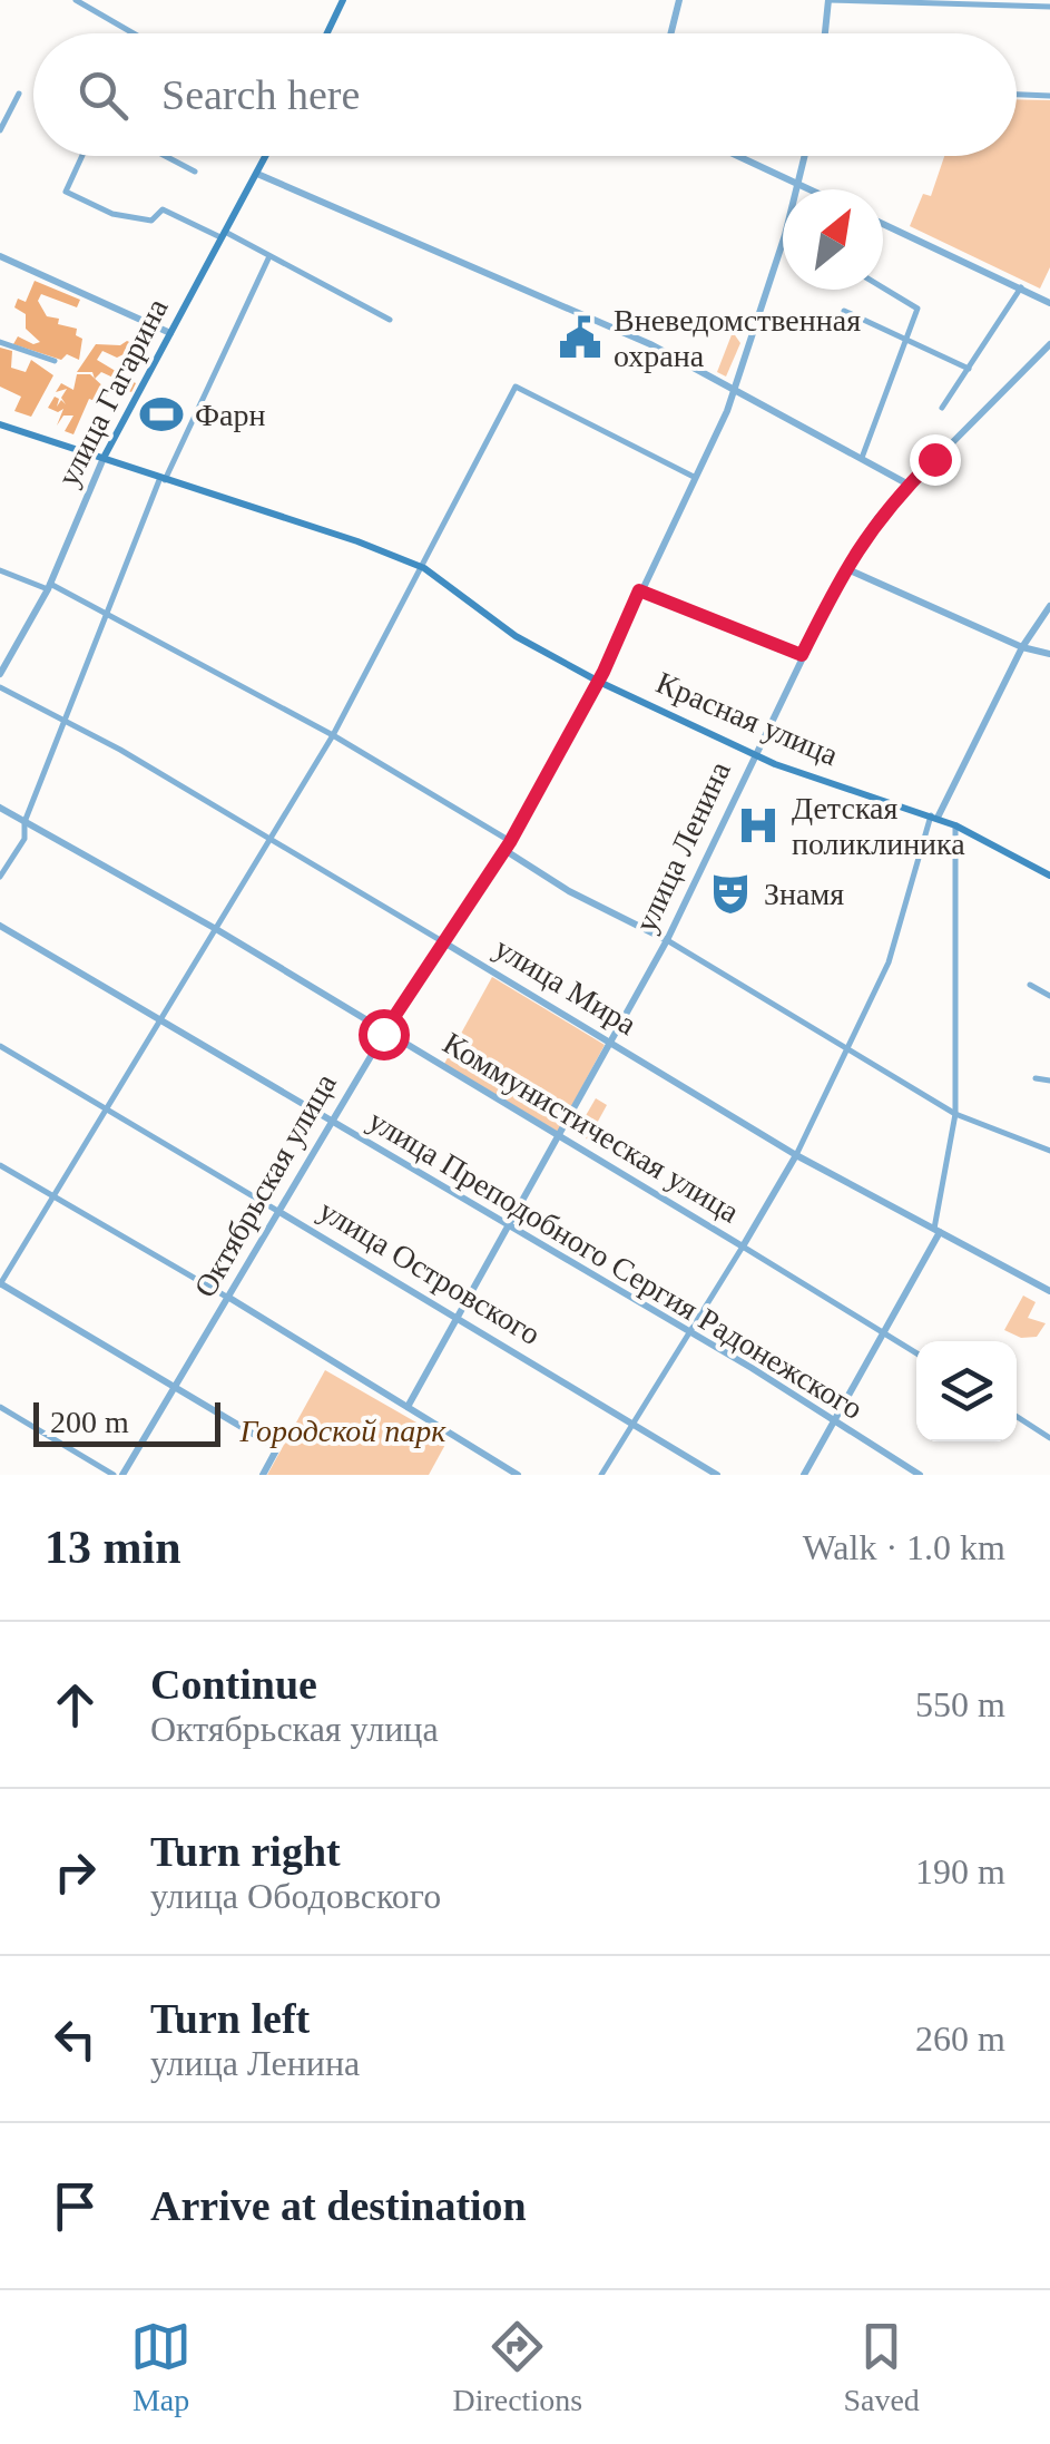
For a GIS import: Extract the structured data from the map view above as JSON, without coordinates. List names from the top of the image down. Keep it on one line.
{"streets":{"main road":["улица Гагарина","Красная улица"],"street":["улица Ленина","улица Мира","Коммунистическая улица","Октябрьская улица","улица Преподобного Сергия Радонежского","улица Островского"]},"crossings":[["улица Гагарина","Красная улица"],["Красная улица","улица Ленина"],["Красная улица","Октябрьская улица"],["улица Ленина","улица Мира"],["улица Ленина","Коммунистическая улица"],["улица Ленина","улица Преподобного Сергия Радонежского"],["улица Ленина","улица Островского"],["улица Мира","Октябрьская улица"],["Коммунистическая улица","Октябрьская улица"],["Октябрьская улица","улица Преподобного Сергия Радонежского"],["Октябрьская улица","улица Островского"]],"parks":["Городской парк"],"places":{"public building":["Вневедомственная охрана"],"sports":["Фарн"],"hospital":["Детская поликлиника"],"theatre":["Знамя"]},"scale_bar":"200 m","north":"top right","page":{"search":"Search here","scale":"200 m","heading":["13 min","Walk · 1.0 km"],"list":[["Continue","Октябрьская улица","550 m"],["Turn right","улица Ободовского","190 m"],["Turn left","улица Ленина","260 m"],"Arrive at destination"],"nav":["Map","Directions","Saved"]}}
